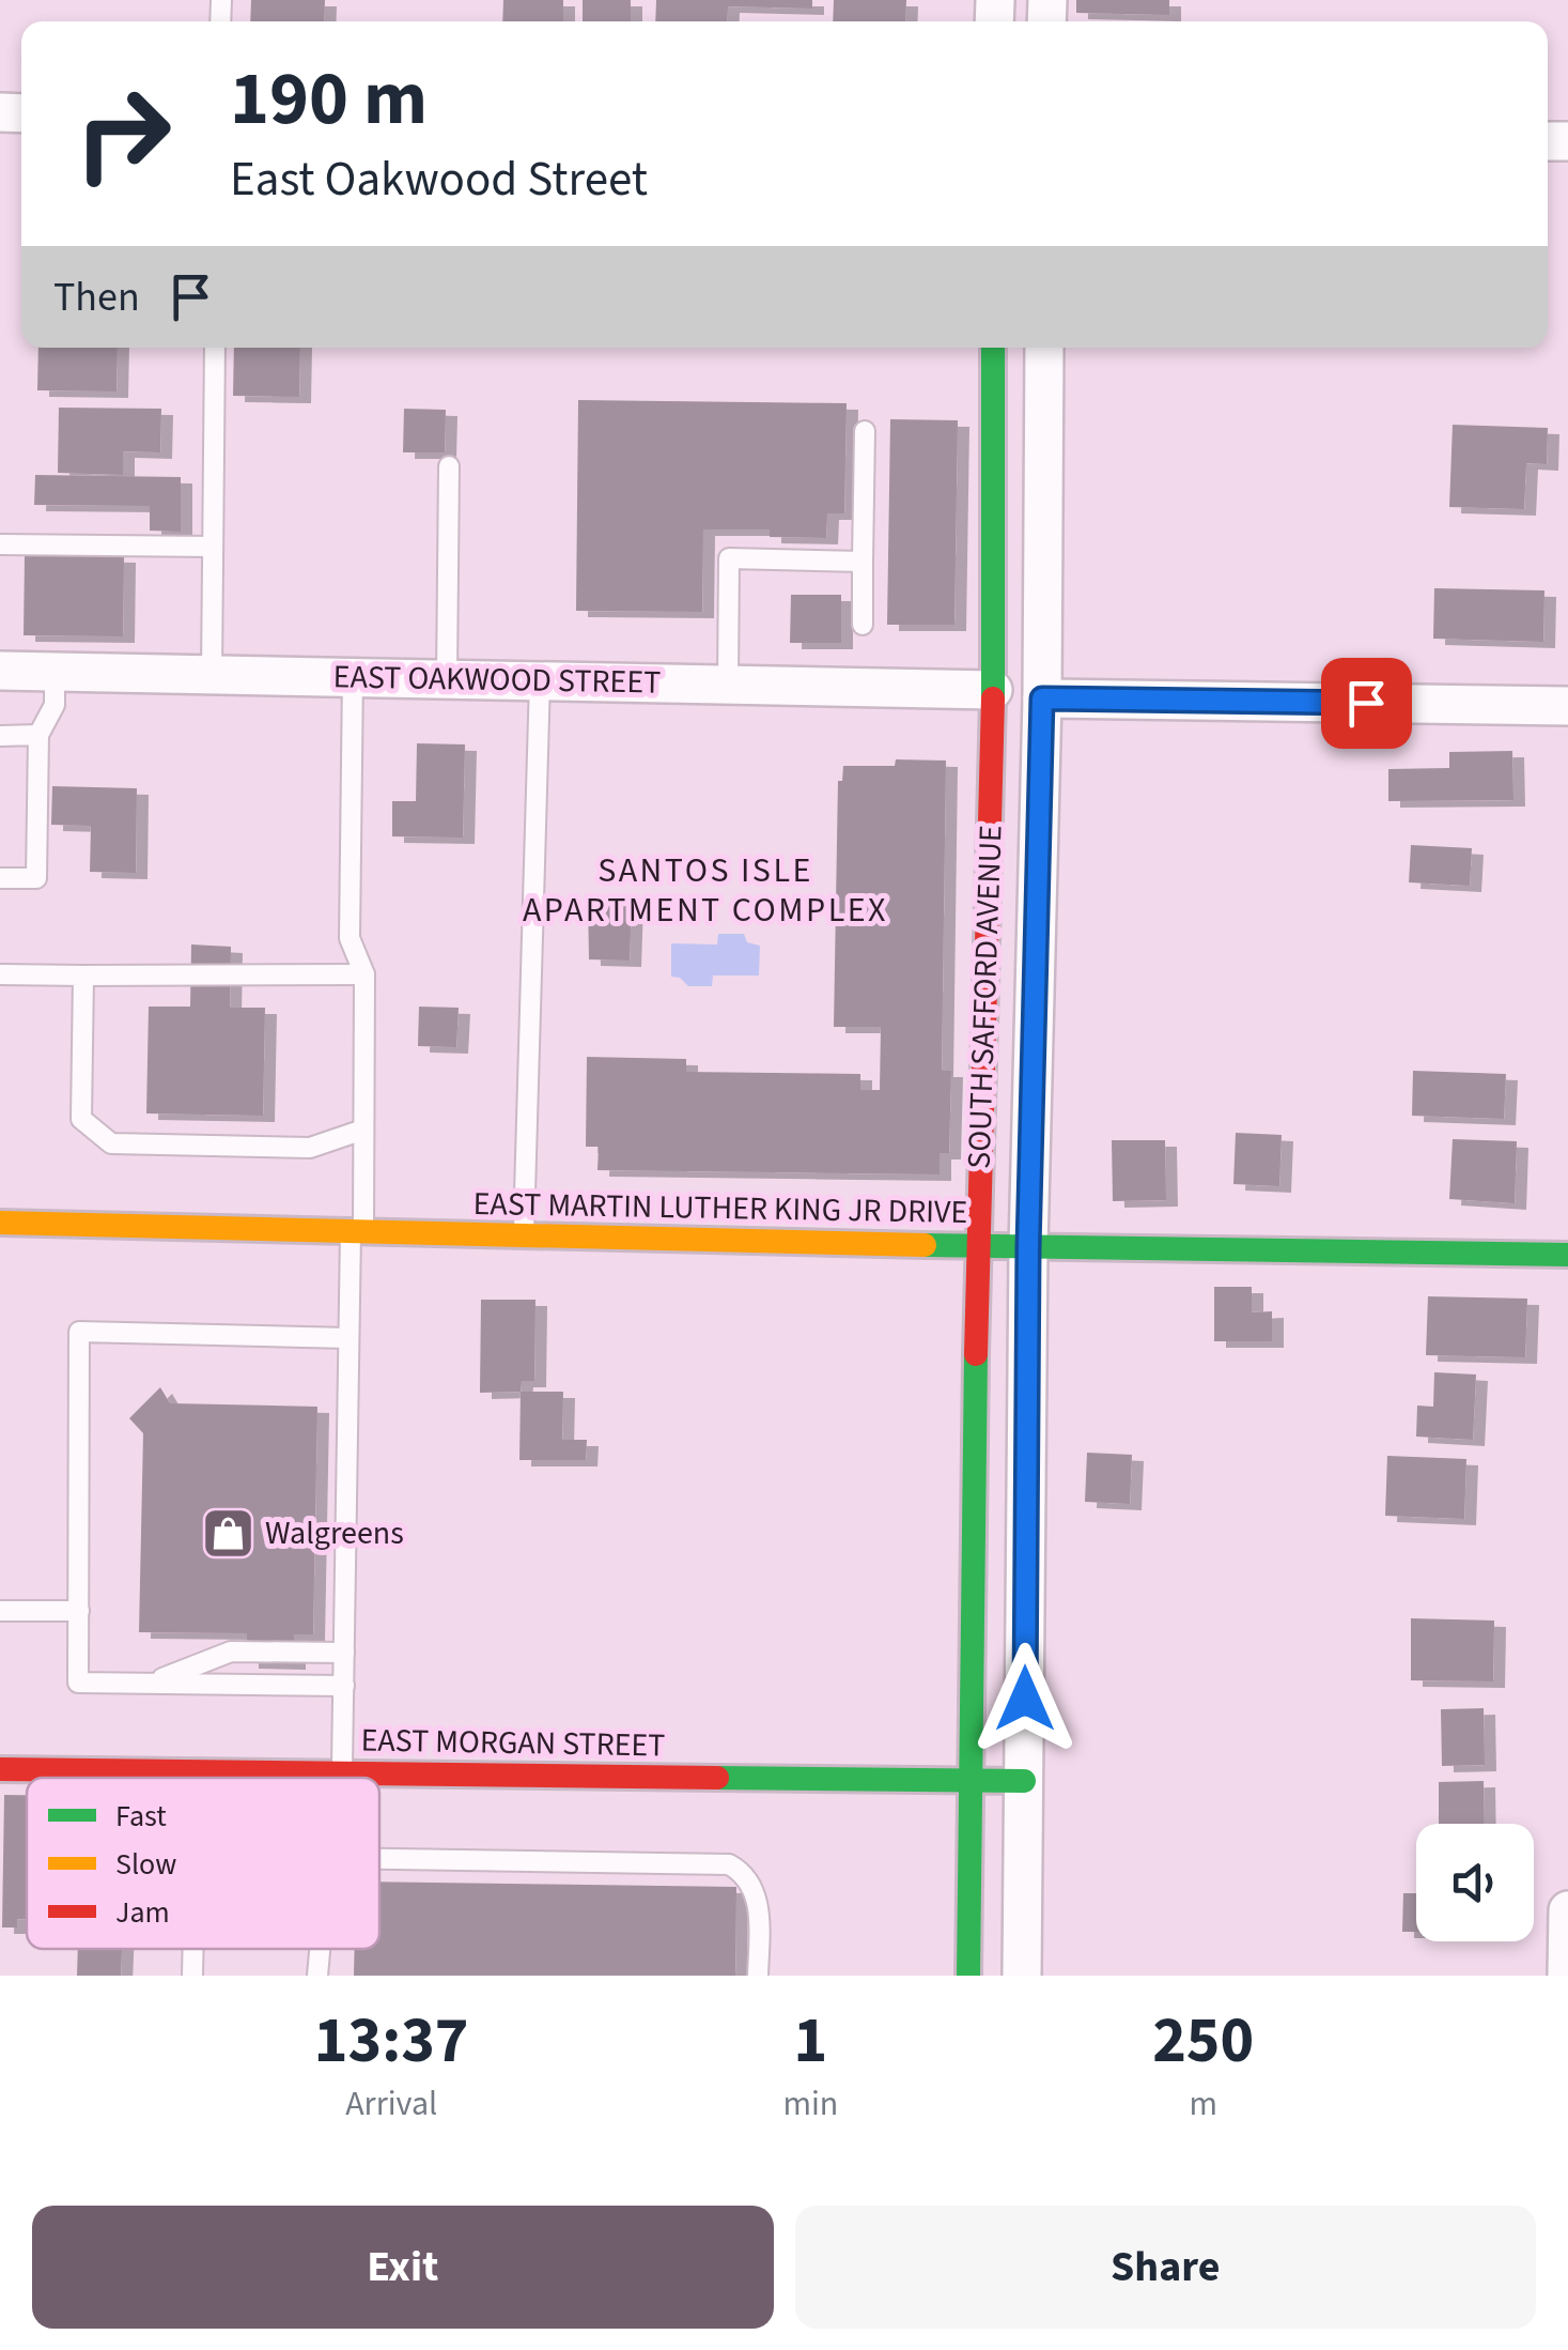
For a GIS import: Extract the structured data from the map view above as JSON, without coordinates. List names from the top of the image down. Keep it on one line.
{"streets":{"street":["EAST OAKWOOD STREET","SOUTH SAFFORD AVENUE","EAST MARTIN LUTHER KING JR DRIVE","EAST MORGAN STREET"]},"crossings":[["EAST OAKWOOD STREET","SOUTH SAFFORD AVENUE"],["SOUTH SAFFORD AVENUE","EAST MARTIN LUTHER KING JR DRIVE"],["SOUTH SAFFORD AVENUE","EAST MORGAN STREET"]],"districts":["SANTOS ISLE APARTMENT COMPLEX"],"places":{"shop":["Walgreens"]},"legend":["Fast","Slow","Jam"],"page":{"turn":["190 m","East Oakwood Street"],"then":"Then","eta":["13:37","Arrival","1","min","250","m"],"buttons":["Exit","Share"]}}
